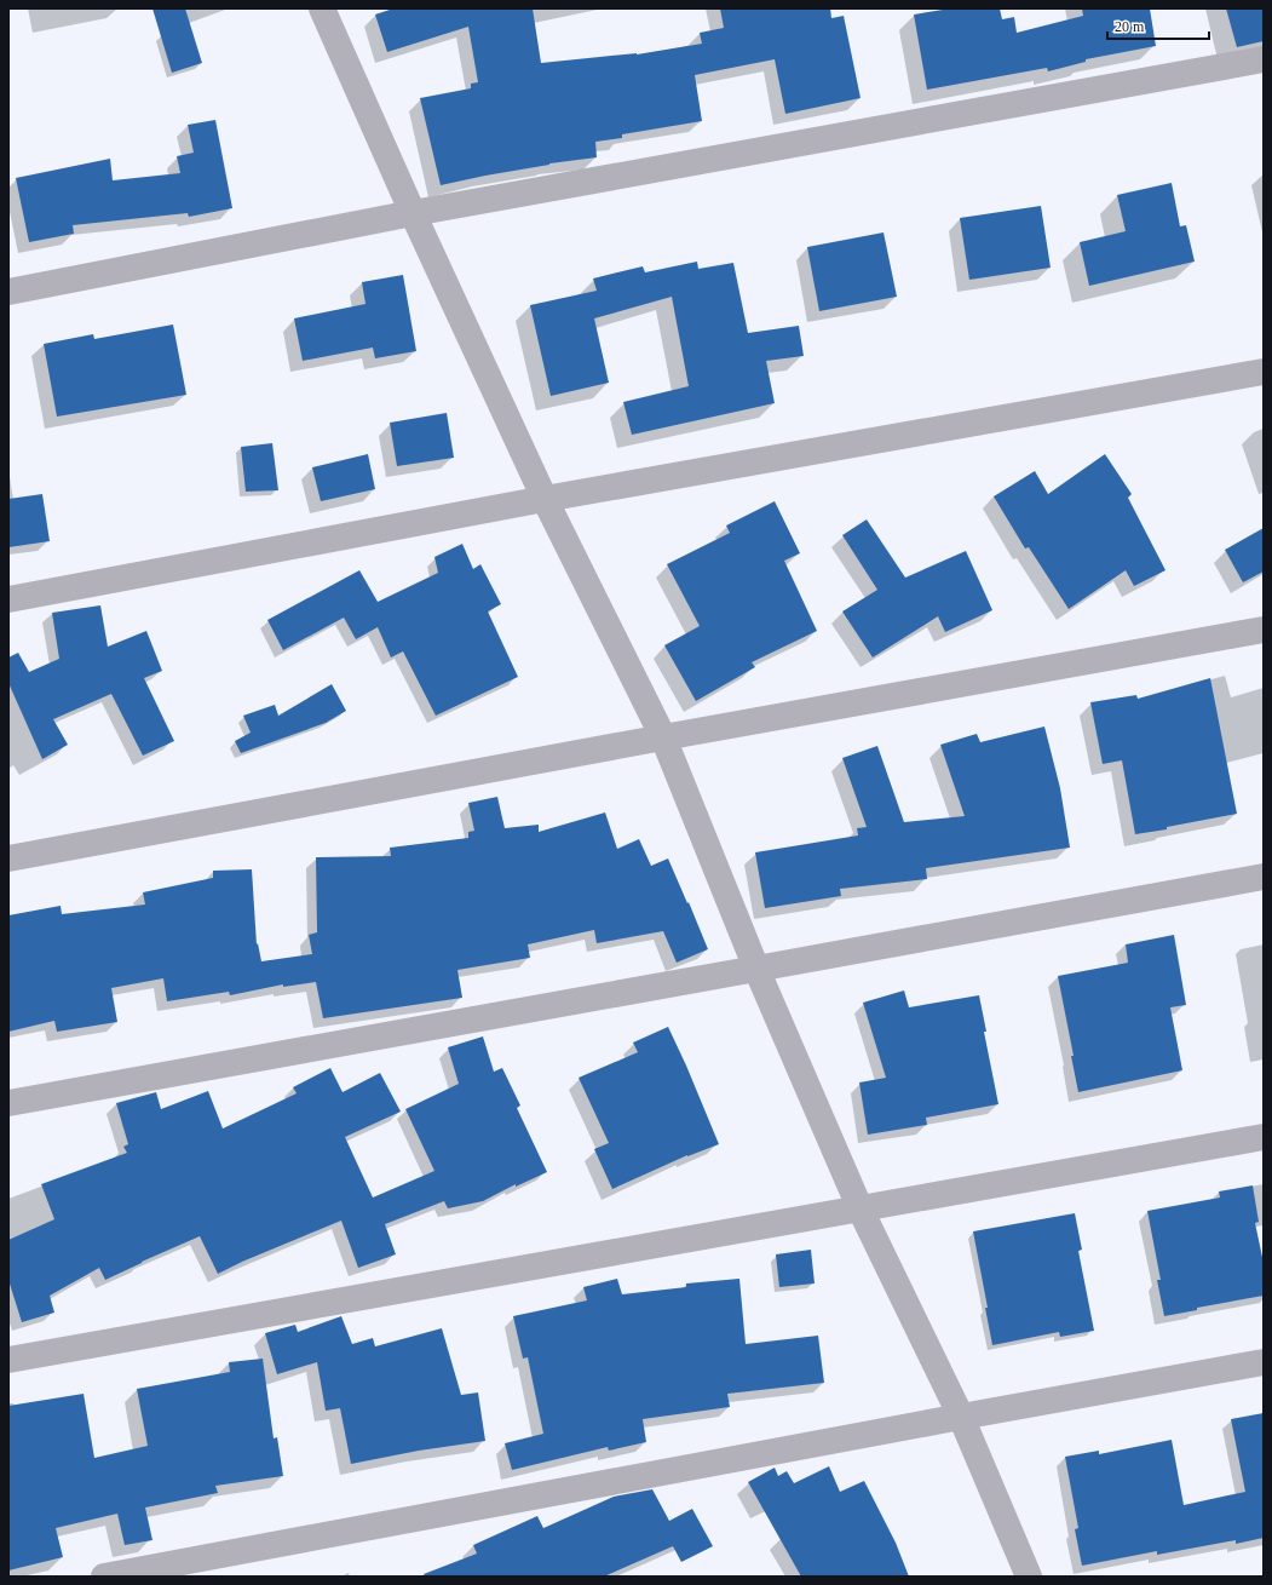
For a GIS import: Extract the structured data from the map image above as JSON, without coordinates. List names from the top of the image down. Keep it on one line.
{"scale_bar":"20 m"}
